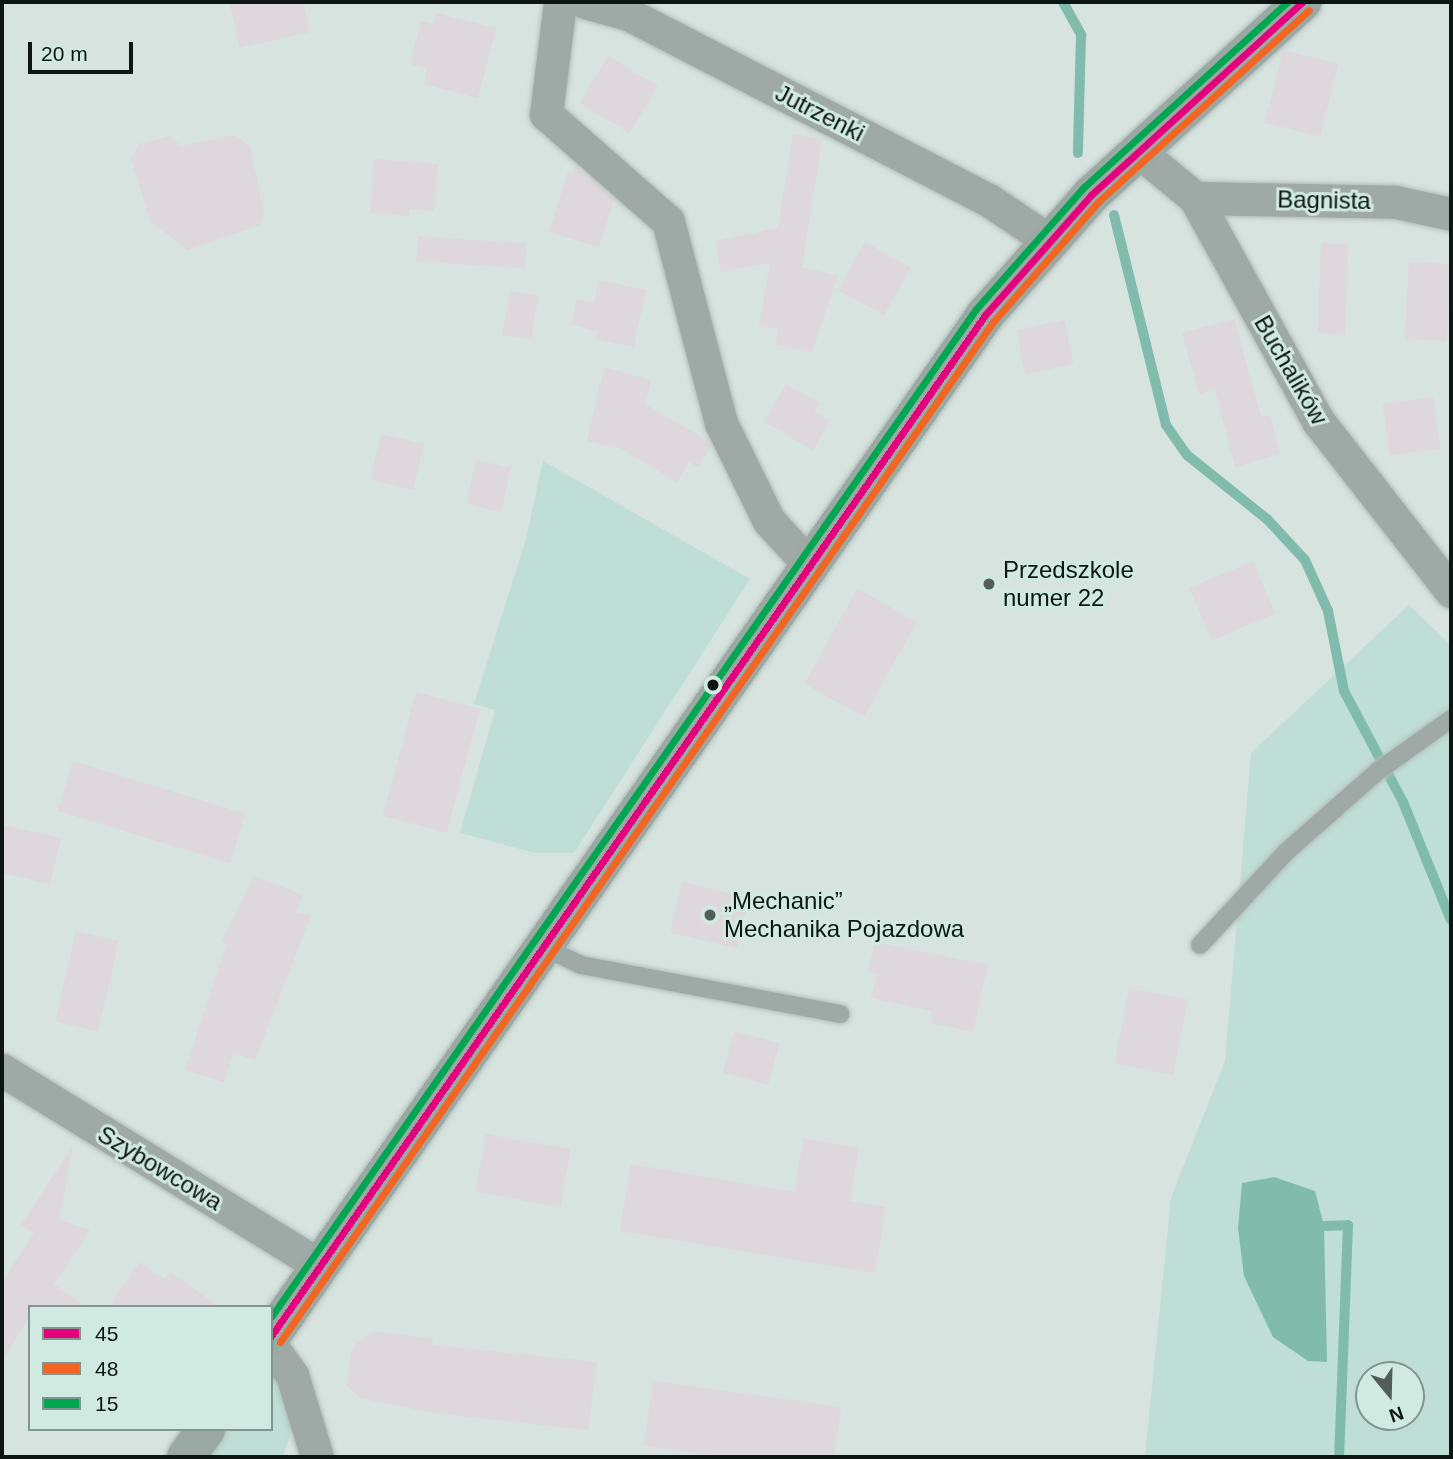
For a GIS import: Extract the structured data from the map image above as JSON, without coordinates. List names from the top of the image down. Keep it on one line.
{"streets":{"street":["Jutrzenki","Bagnista","Buchalików","Szybowcowa"]},"crossings":[["Bagnista","Buchalików"]],"places":["Przedszkole numer 22","„Mechanic” Mechanika Pojazdowa"],"lines":["transit line 45","transit line 15","transit line 48"],"legend":["45","48","15"],"scale_bar":"20 m","north":"bottom"}
